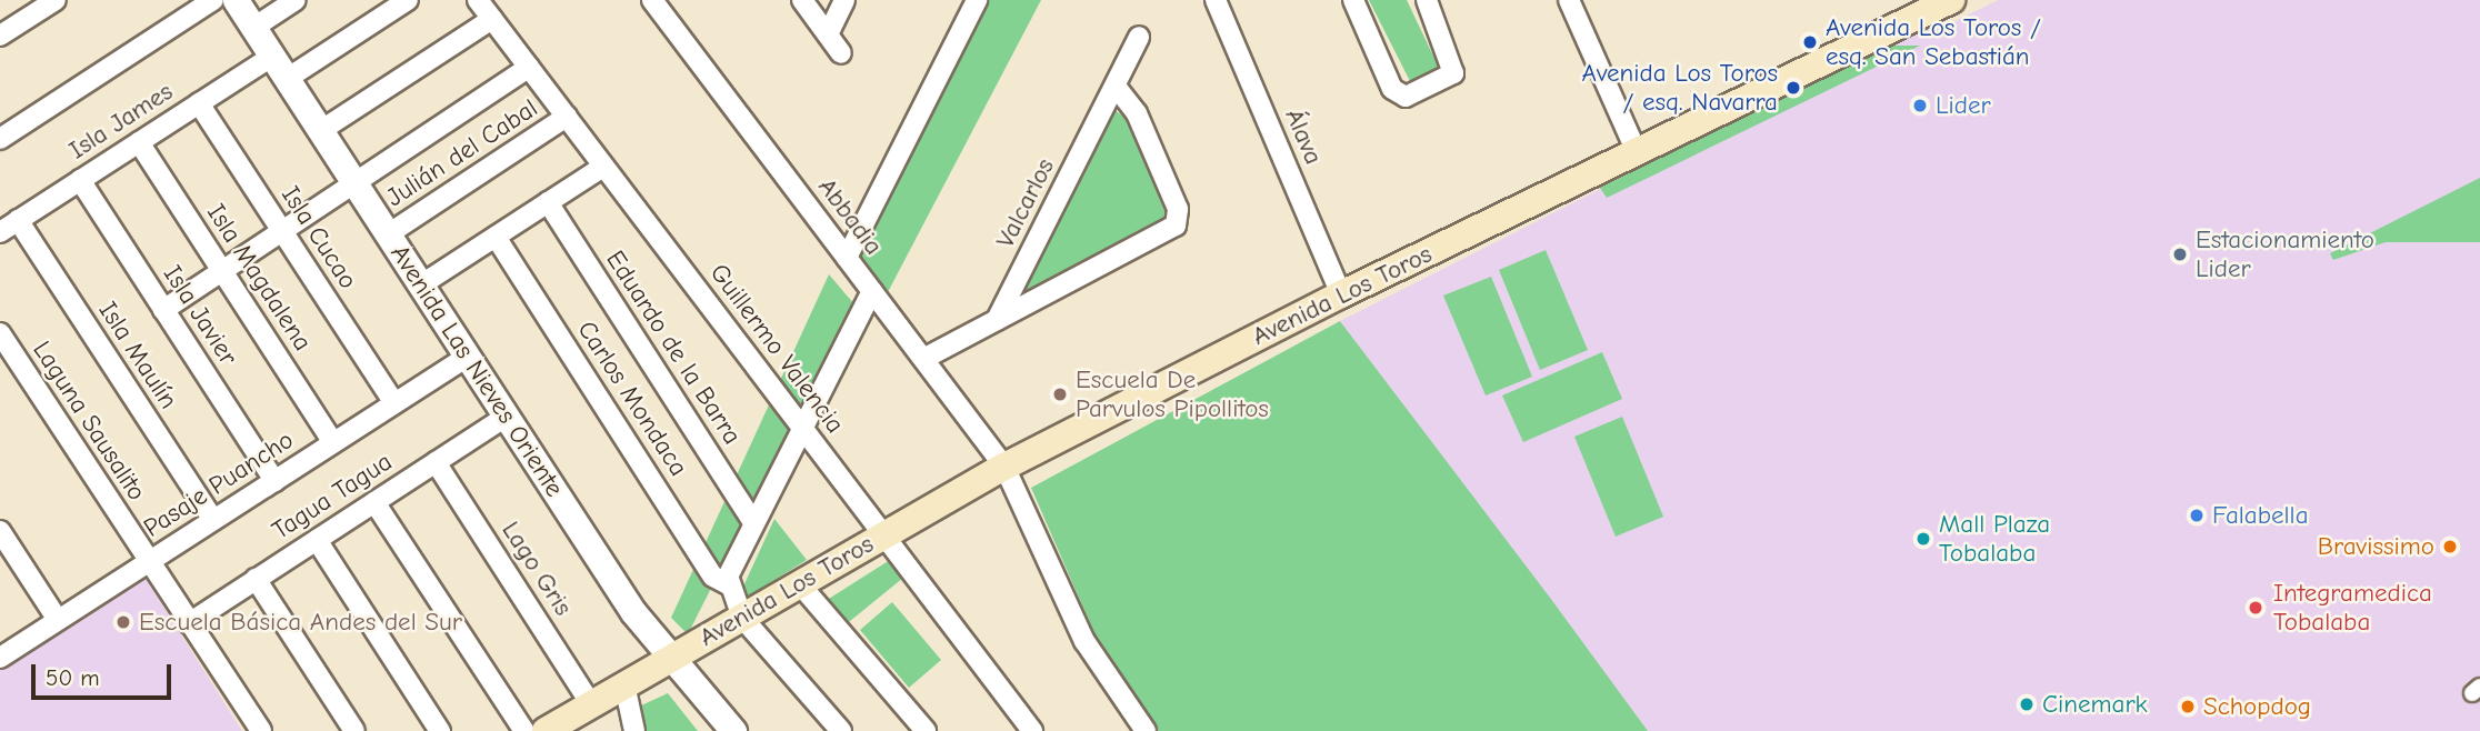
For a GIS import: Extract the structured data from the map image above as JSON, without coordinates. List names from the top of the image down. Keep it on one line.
{"streets":{"main road":["Avenida Los Toros"],"street":["Isla James","Álava","Julián del Cabal","Valcarlos","Abbadia","Isla Cucao","Isla Magdalena","Isla Javier","Eduardo de la Barra","Guillermo Valencia","Isla Maulín","Avenida Las Nieves Oriente","Carlos Mondaca","Laguna Sausalito","Pasaje Puancho","Tagua Tagua","Lago Gris"]},"crossings":[["Isla James","Isla Cucao"],["Isla James","Isla Magdalena"],["Isla James","Isla Javier"],["Isla James","Isla Maulín"],["Isla James","Avenida Las Nieves Oriente"],["Álava","Avenida Los Toros"],["Julián del Cabal","Guillermo Valencia"],["Julián del Cabal","Avenida Las Nieves Oriente"],["Abbadia","Avenida Los Toros"],["Isla Cucao","Pasaje Puancho"],["Isla Magdalena","Pasaje Puancho"],["Avenida Los Toros","Guillermo Valencia"],["Avenida Los Toros","Avenida Las Nieves Oriente"],["Avenida Los Toros","Lago Gris"],["Isla Javier","Pasaje Puancho"],["Isla Maulín","Pasaje Puancho"],["Avenida Las Nieves Oriente","Pasaje Puancho"],["Avenida Las Nieves Oriente","Tagua Tagua"],["Laguna Sausalito","Pasaje Puancho"],["Laguna Sausalito","Tagua Tagua"],["Tagua Tagua","Lago Gris"]],"places":["Avenida Los Toros / esq. San Sebastián","Avenida Los Toros / esq. Navarra","Lider","Estacionamiento Lider","Escuela De Parvulos Pipollitos","Falabella","Mall Plaza Tobalaba","Bravissimo","Integramedica Tobalaba","Escuela Básica Andes del Sur","Cinemark","Schopdog"],"scale_bar":"50 m"}
